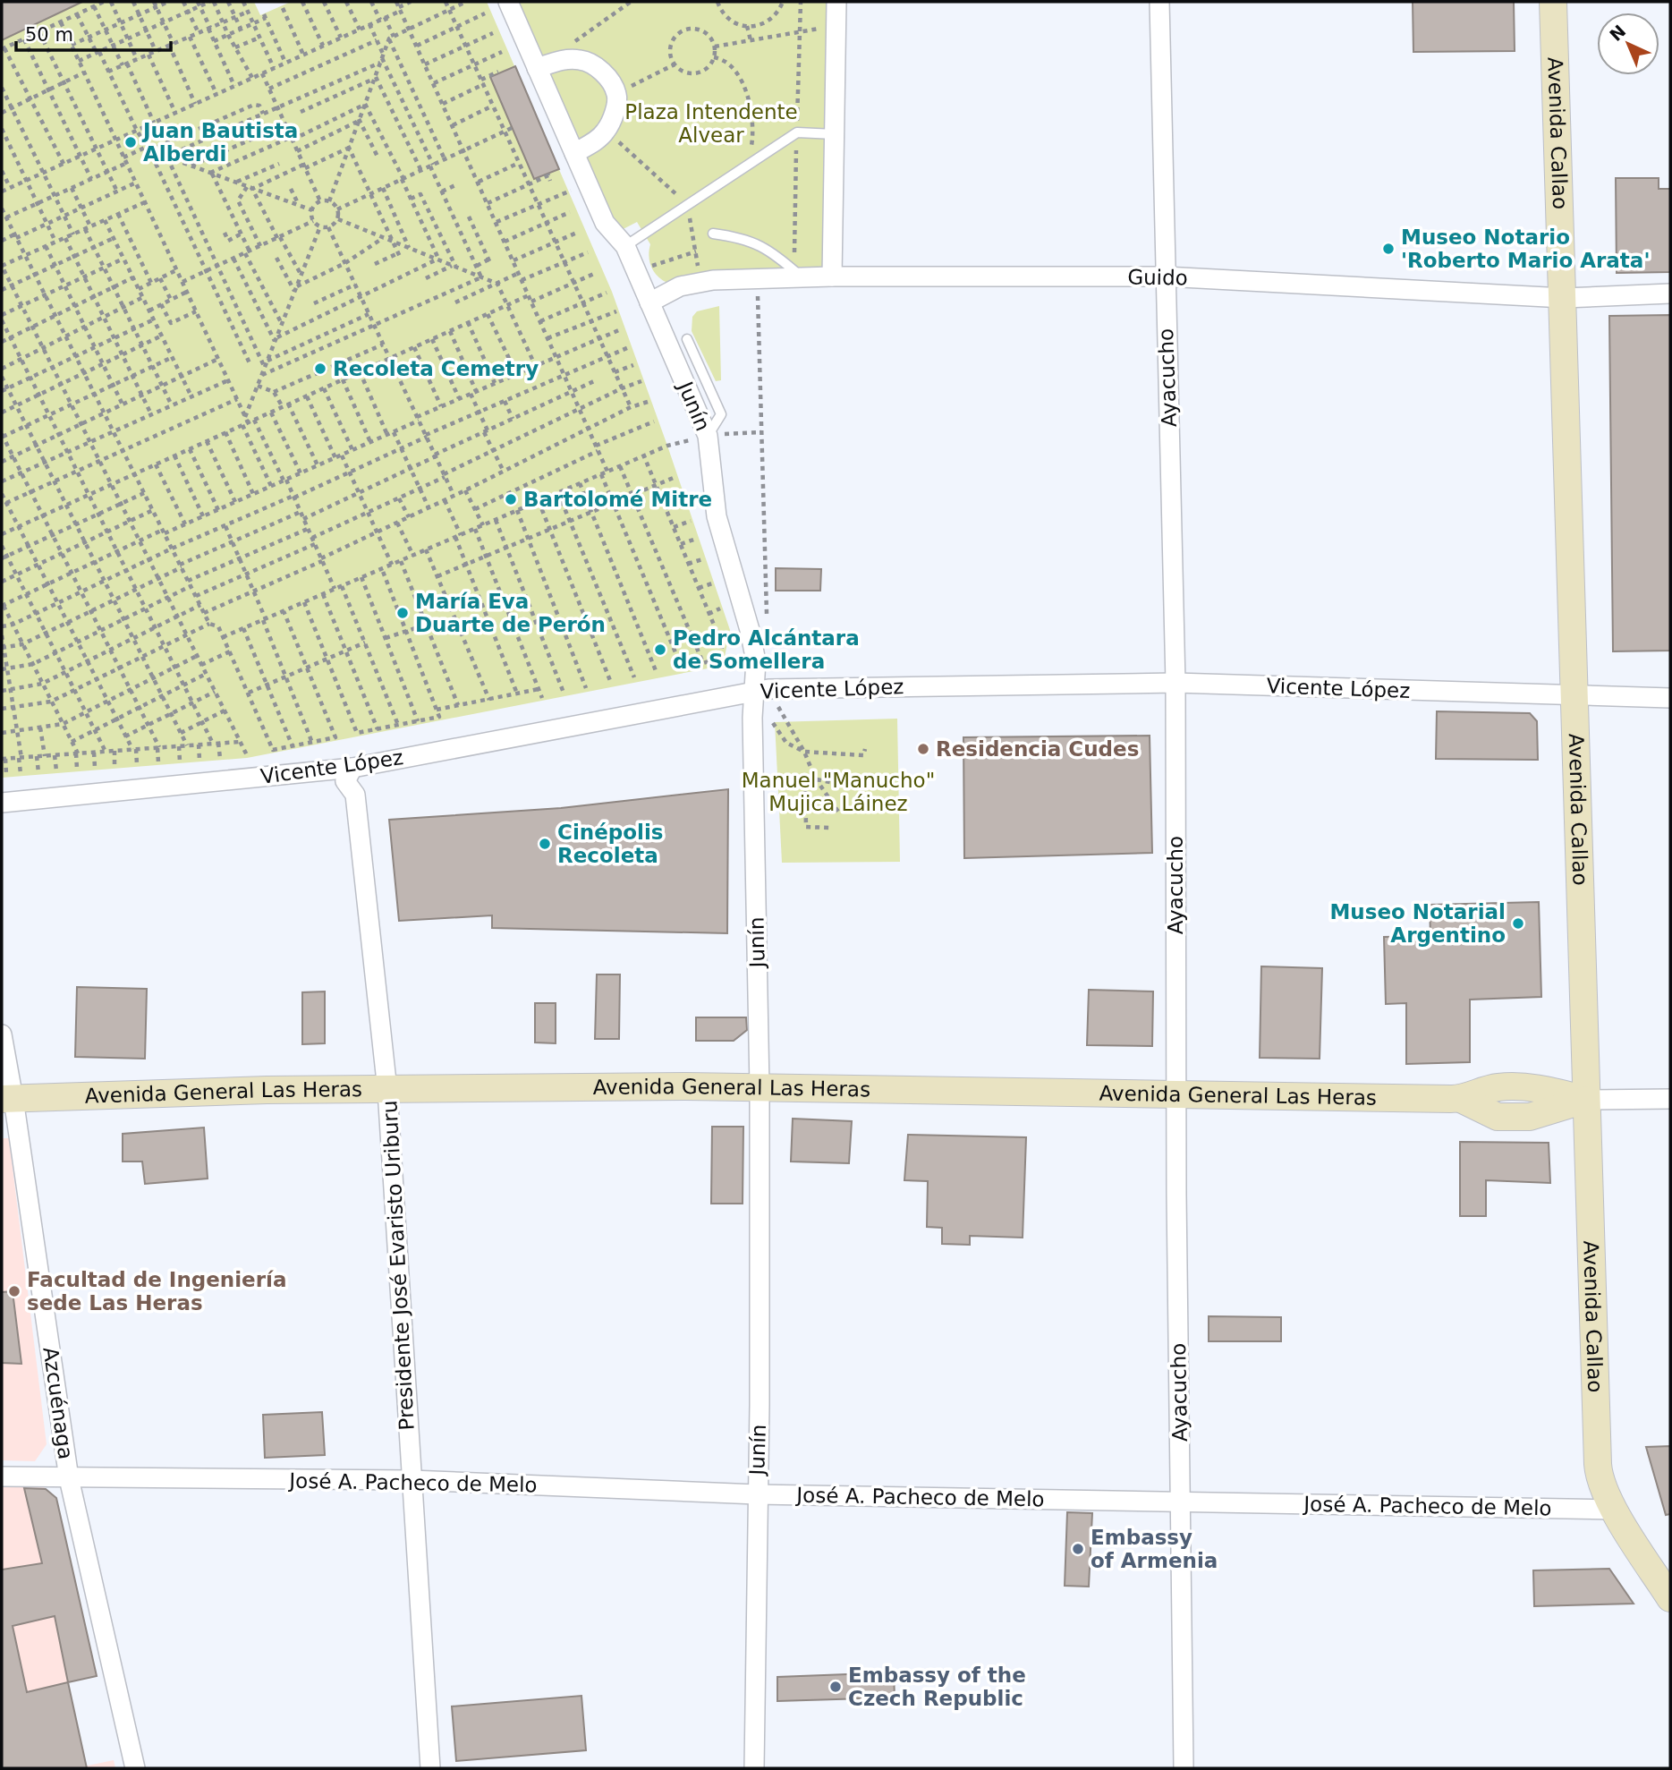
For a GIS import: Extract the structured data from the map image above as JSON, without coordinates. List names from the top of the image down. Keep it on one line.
{"streets":{"main road":["Avenida Callao","Avenida General Las Heras"],"street":["Guido","Ayacucho","Junín","Vicente López","Presidente José Evaristo Uriburu","Azcuénaga","José A. Pacheco de Melo"]},"crossings":[["Avenida Callao","Guido"],["Avenida Callao","Vicente López"],["Avenida Callao","Avenida General Las Heras"],["Avenida Callao","José A. Pacheco de Melo"],["Guido","Ayacucho"],["Guido","Junín"],["Ayacucho","Vicente López"],["Ayacucho","Avenida General Las Heras"],["Ayacucho","José A. Pacheco de Melo"],["Junín","Vicente López"],["Junín","Avenida General Las Heras"],["Junín","José A. Pacheco de Melo"],["Vicente López","Presidente José Evaristo Uriburu"],["Avenida General Las Heras","Presidente José Evaristo Uriburu"],["Avenida General Las Heras","Azcuénaga"],["Presidente José Evaristo Uriburu","José A. Pacheco de Melo"],["Azcuénaga","José A. Pacheco de Melo"]],"parks":["Plaza Intendente Alvear","Manuel \"Manucho\" Mujica Láinez"],"places":["Juan Bautista Alberdi","Museo Notario 'Roberto Mario Arata'","Recoleta Cemetry","Bartolomé Mitre","María Eva Duarte de Perón","Pedro Alcántara de Somellera","Residencia Cudes","Cinépolis Recoleta","Museo Notarial Argentino","Facultad de Ingeniería sede Las Heras","Embassy of Armenia","Embassy of the Czech Republic"],"scale_bar":"50 m","north":"top left"}
